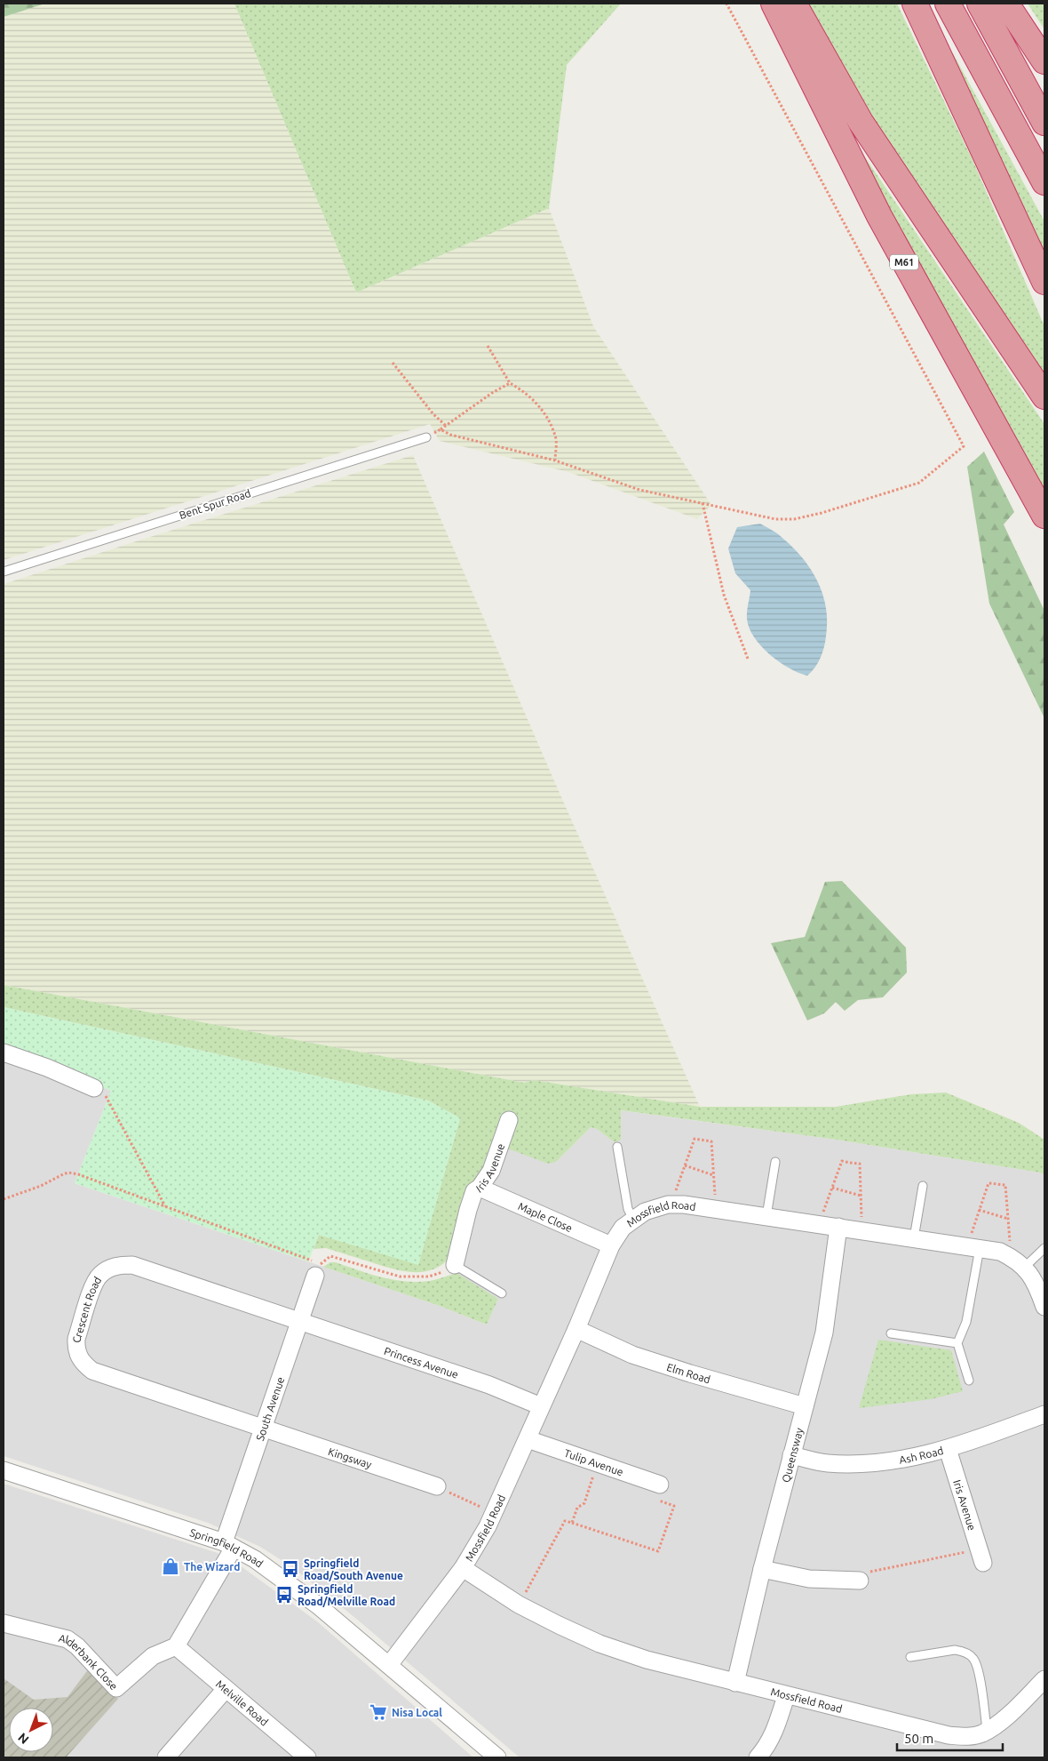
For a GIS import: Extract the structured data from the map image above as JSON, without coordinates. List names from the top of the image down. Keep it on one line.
{"streets":{"highway":["M61"],"street":["Iris Avenue","Maple Close","Mossfield Road","Crescent Road","Princess Avenue","Elm Road","South Avenue","Ash Road","Queensway","Kingsway","Tulip Avenue","Springfield Road","Alderbank Close","Melville Road"],"lane":["Bent Spur Road"]},"crossings":[["Iris Avenue","Maple Close"],["Iris Avenue","Ash Road"],["Maple Close","Mossfield Road"],["Mossfield Road","Princess Avenue"],["Mossfield Road","Elm Road"],["Mossfield Road","Queensway"],["Mossfield Road","Tulip Avenue"],["Mossfield Road","Springfield Road"],["Crescent Road","Princess Avenue"],["Crescent Road","South Avenue"],["Crescent Road","Kingsway"],["Princess Avenue","South Avenue"],["Elm Road","Queensway"],["South Avenue","Kingsway"],["South Avenue","Springfield Road"],["Ash Road","Queensway"],["Alderbank Close","Melville Road"]],"places":{"shop":["The Wizard"],"bus stop":["Springfield Road/South Avenue","Springfield Road/Melville Road"],"supermarket":["Nisa Local"]},"scale_bar":"50 m","north":"bottom left"}
